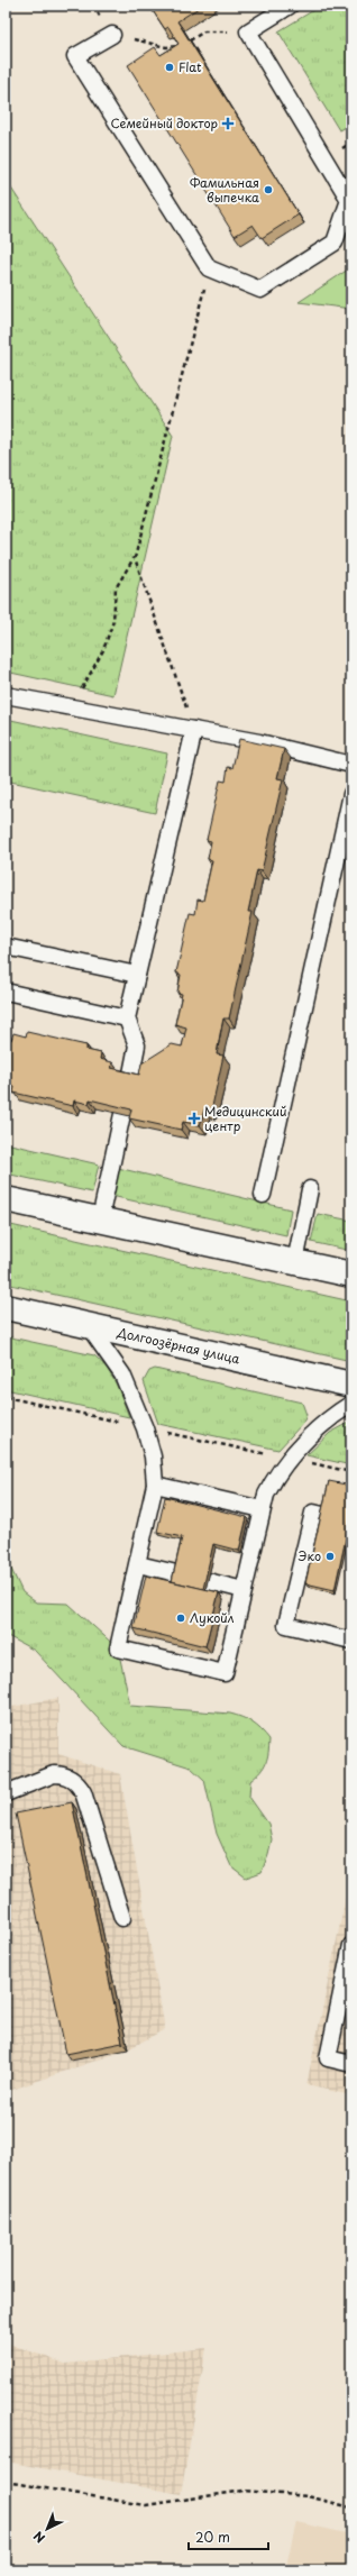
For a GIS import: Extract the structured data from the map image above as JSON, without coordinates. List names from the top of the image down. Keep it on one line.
{"streets":{"main road":["Долгоозёрная улица"]},"places":{"other":["Flat","Фамильная выпечка","Эко","Лукойл"],"health":["Семейный доктор","Медицинский центр"]},"scale_bar":"20 m","north":"bottom left"}
